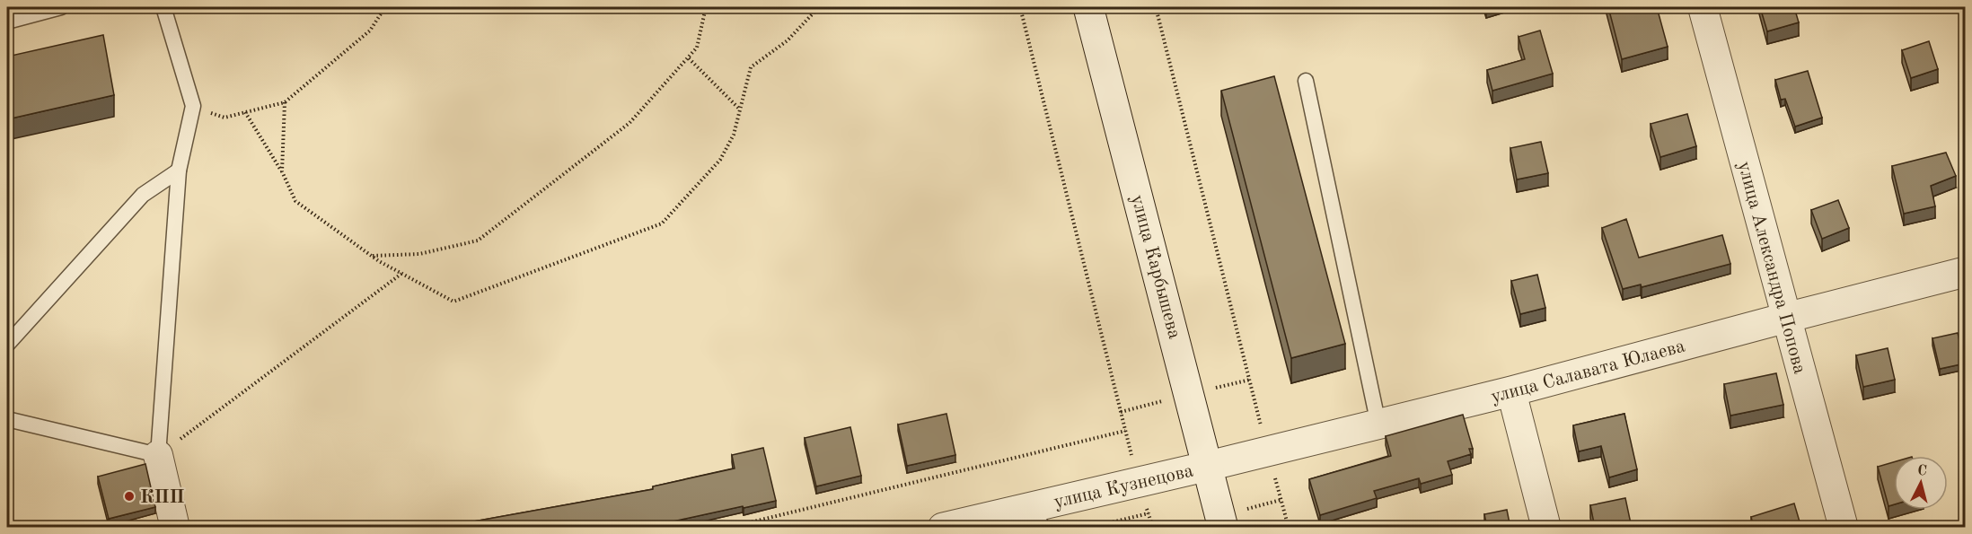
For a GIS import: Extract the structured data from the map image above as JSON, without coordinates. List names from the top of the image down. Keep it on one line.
{"streets":{"street":["улица Карбышева","улица Александра Попова","улица Салавата Юлаева","улица Кузнецова"]},"crossings":[["улица Карбышева","улица Салавата Юлаева"],["улица Карбышева","улица Кузнецова"],["улица Александра Попова","улица Салавата Юлаева"],["улица Салавата Юлаева","улица Кузнецова"]],"places":["КПП"],"north":"top"}
